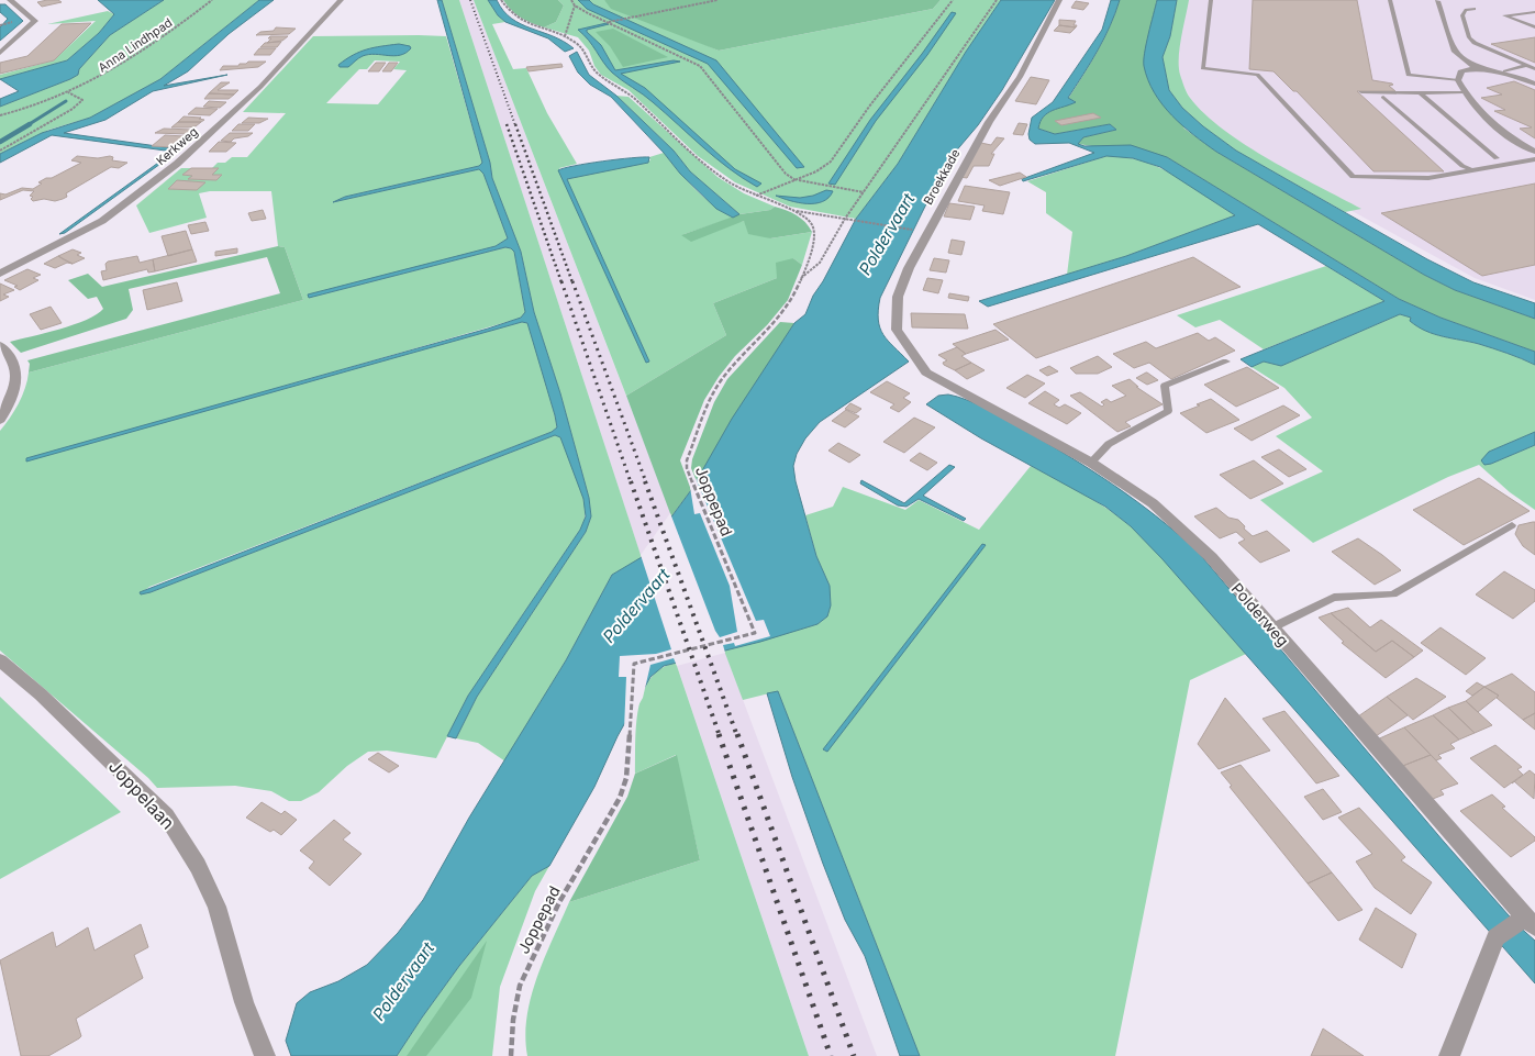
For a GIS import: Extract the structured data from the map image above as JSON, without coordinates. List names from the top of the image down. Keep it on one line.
{"streets":{"street":["Kerkweg","Broekkade","Polderweg","Joppelaan"],"path":["Anna Lindhpad","Joppepad"]},"crossings":[["Broekkade","Polderweg"]],"water":["Poldervaart"]}
